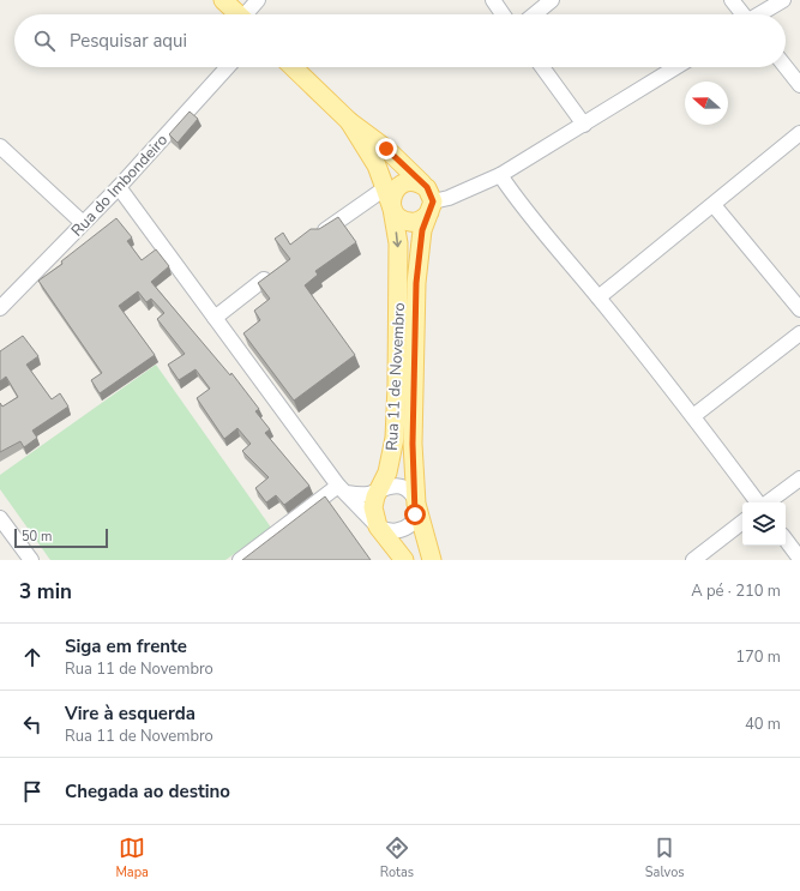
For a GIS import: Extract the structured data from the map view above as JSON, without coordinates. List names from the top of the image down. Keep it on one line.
{"streets":{"main road":["Rua 11 de Novembro"],"street":["Rua do Imbondeiro"]},"scale_bar":"50 m","north":"left","page":{"search":"Pesquisar aqui","scale":"50 m","heading":["3 min","A pé · 210 m"],"list":[["Siga em frente","Rua 11 de Novembro","170 m"],["Vire à esquerda","Rua 11 de Novembro","40 m"],"Chegada ao destino"],"nav":["Mapa","Rotas","Salvos"]}}
